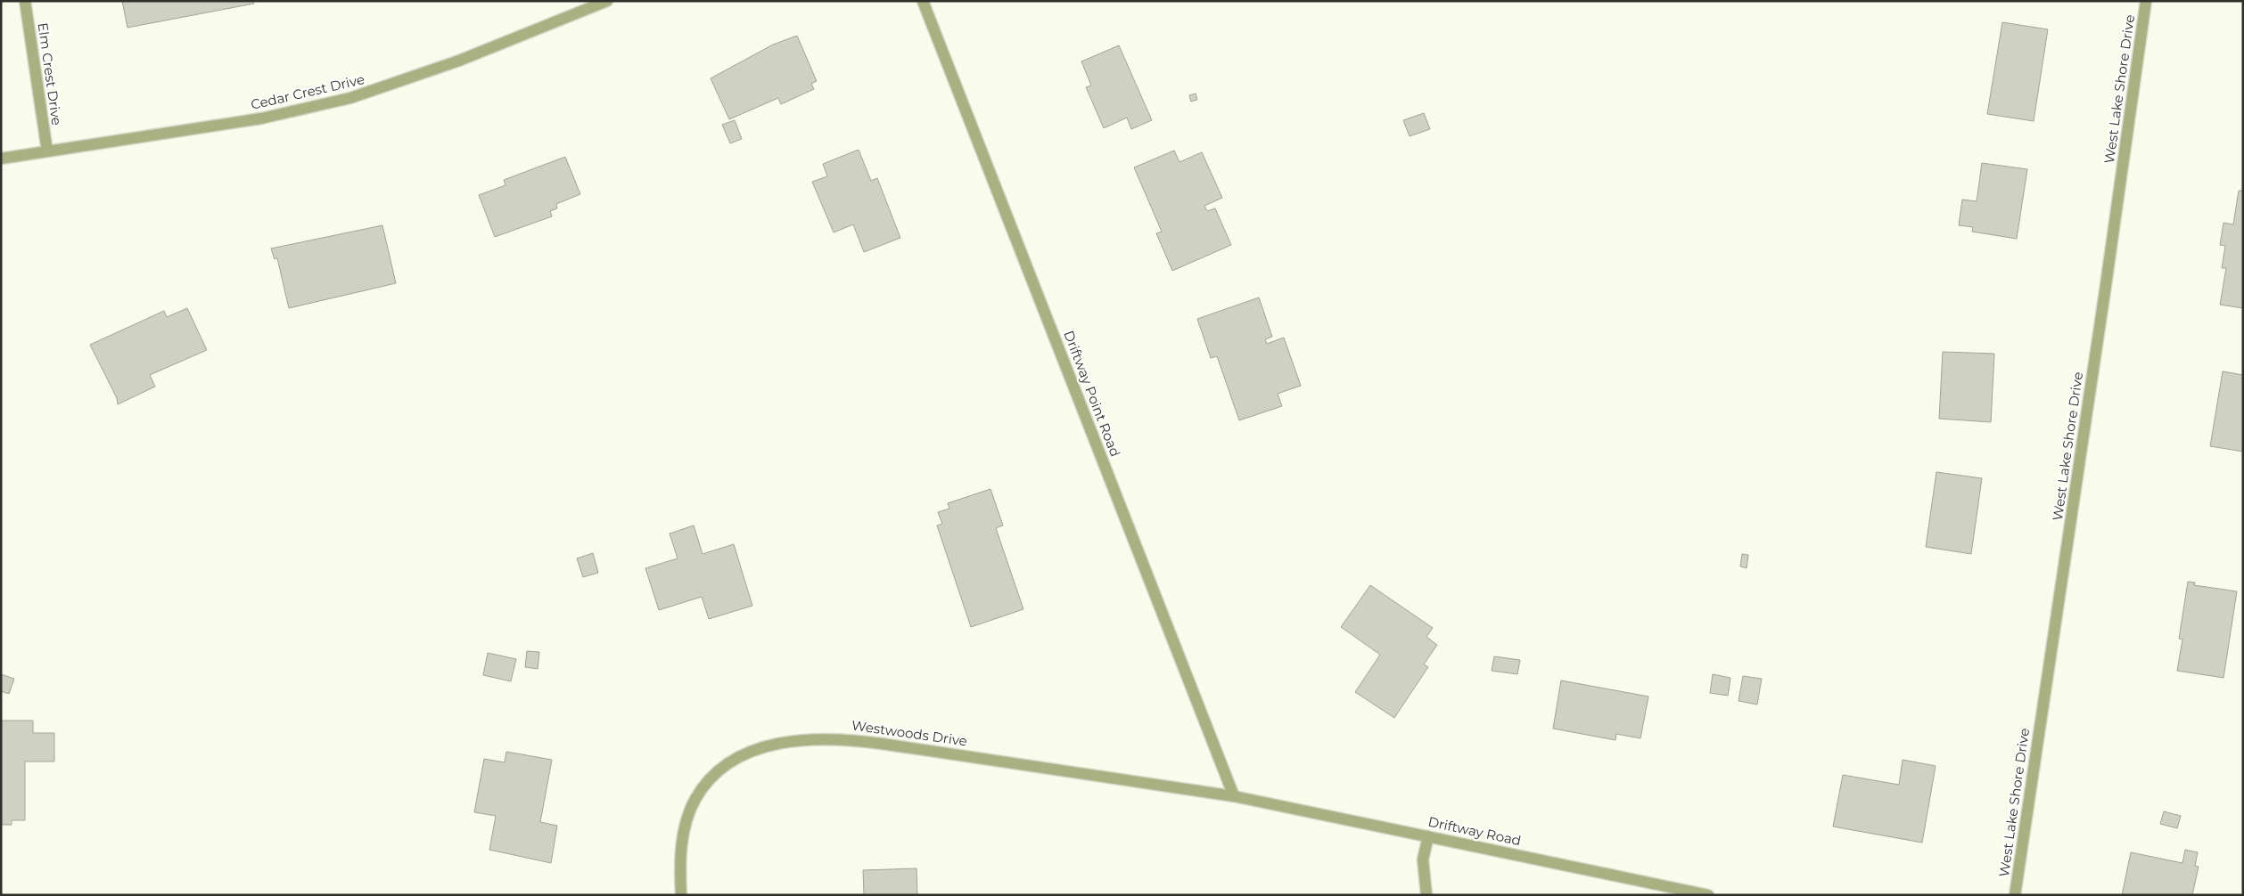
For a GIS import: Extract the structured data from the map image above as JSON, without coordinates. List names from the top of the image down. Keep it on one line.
{"streets":{"street":["Elm Crest Drive","West Lake Shore Drive","Cedar Crest Drive","Driftway Point Road","Westwoods Drive","Driftway Road"]},"crossings":[["Elm Crest Drive","Cedar Crest Drive"],["Driftway Point Road","Westwoods Drive"],["Driftway Point Road","Driftway Road"],["Westwoods Drive","Driftway Road"]]}
